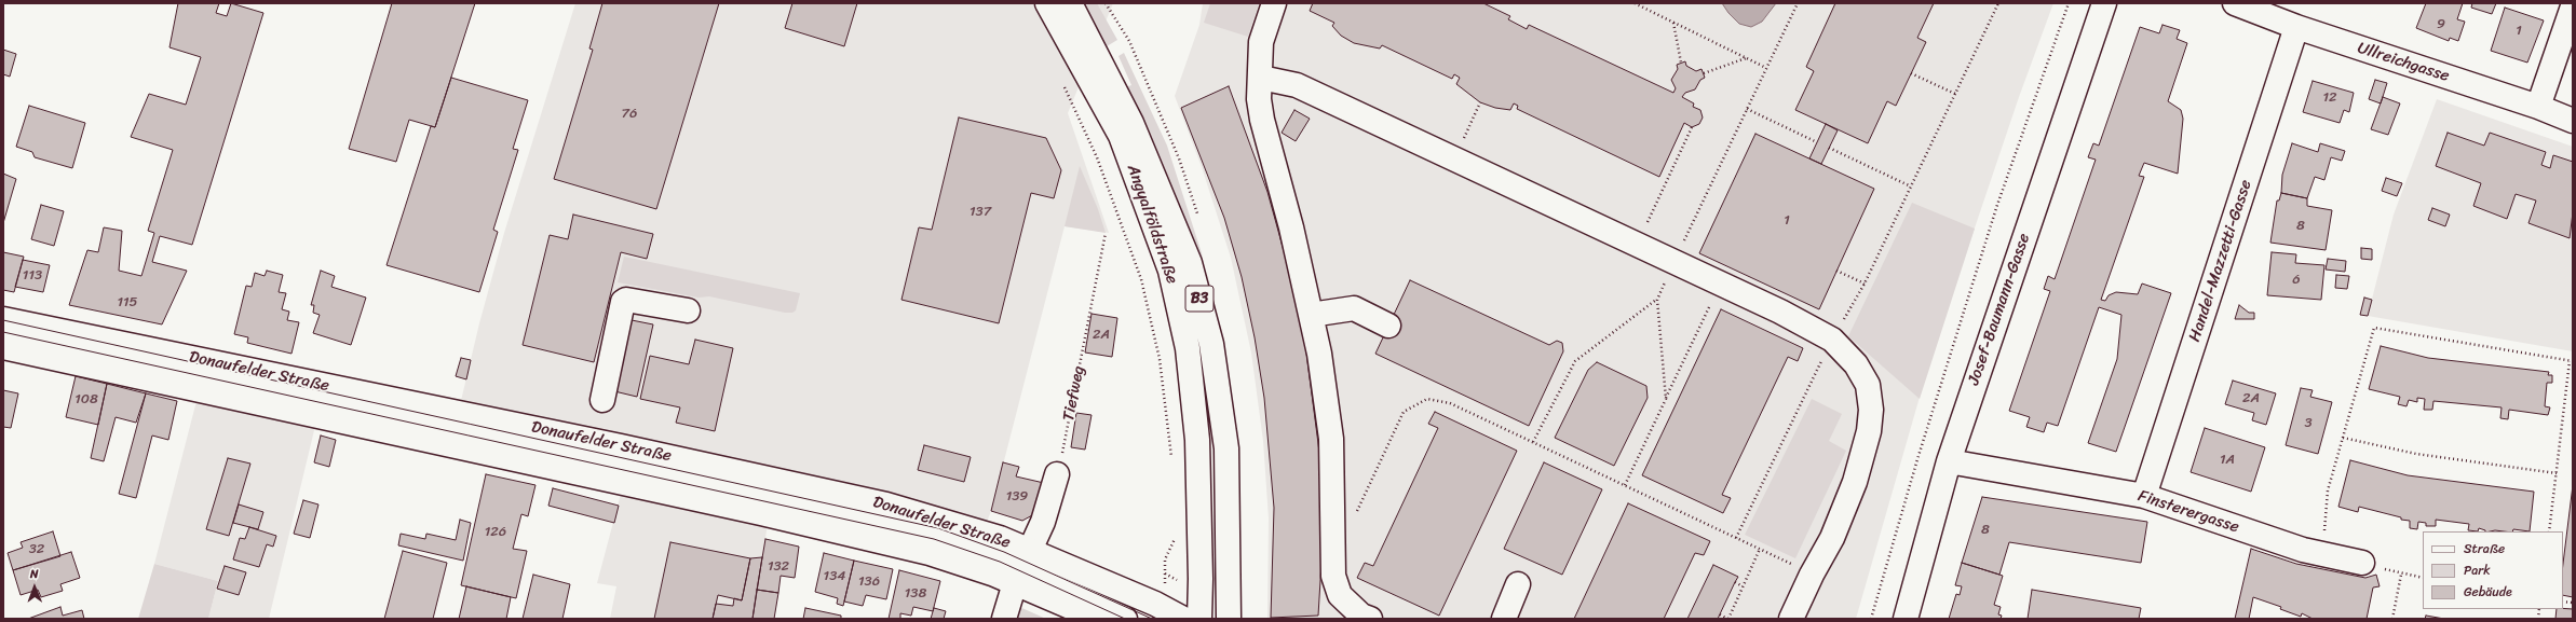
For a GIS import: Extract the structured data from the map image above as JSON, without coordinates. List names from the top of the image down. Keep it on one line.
{"streets":{"main road":["Ullreichgasse","Angyalföldstraße","Handel-Mazzetti-Gasse","B3","Josef-Baumann-Gasse","Donaufelder Straße","Finsterergasse"],"path":["Tiefweg"]},"crossings":[["Ullreichgasse","Handel-Mazzetti-Gasse"],["Handel-Mazzetti-Gasse","Finsterergasse"],["Josef-Baumann-Gasse","Finsterergasse"]],"house_numbers":["9","1","12","76","137","1","8","113","6","115","2A","2A","108","3","1A","139","8","126","32","132","134","136","138"],"legend":["Straße","Park","Gebäude"],"north":"top"}
